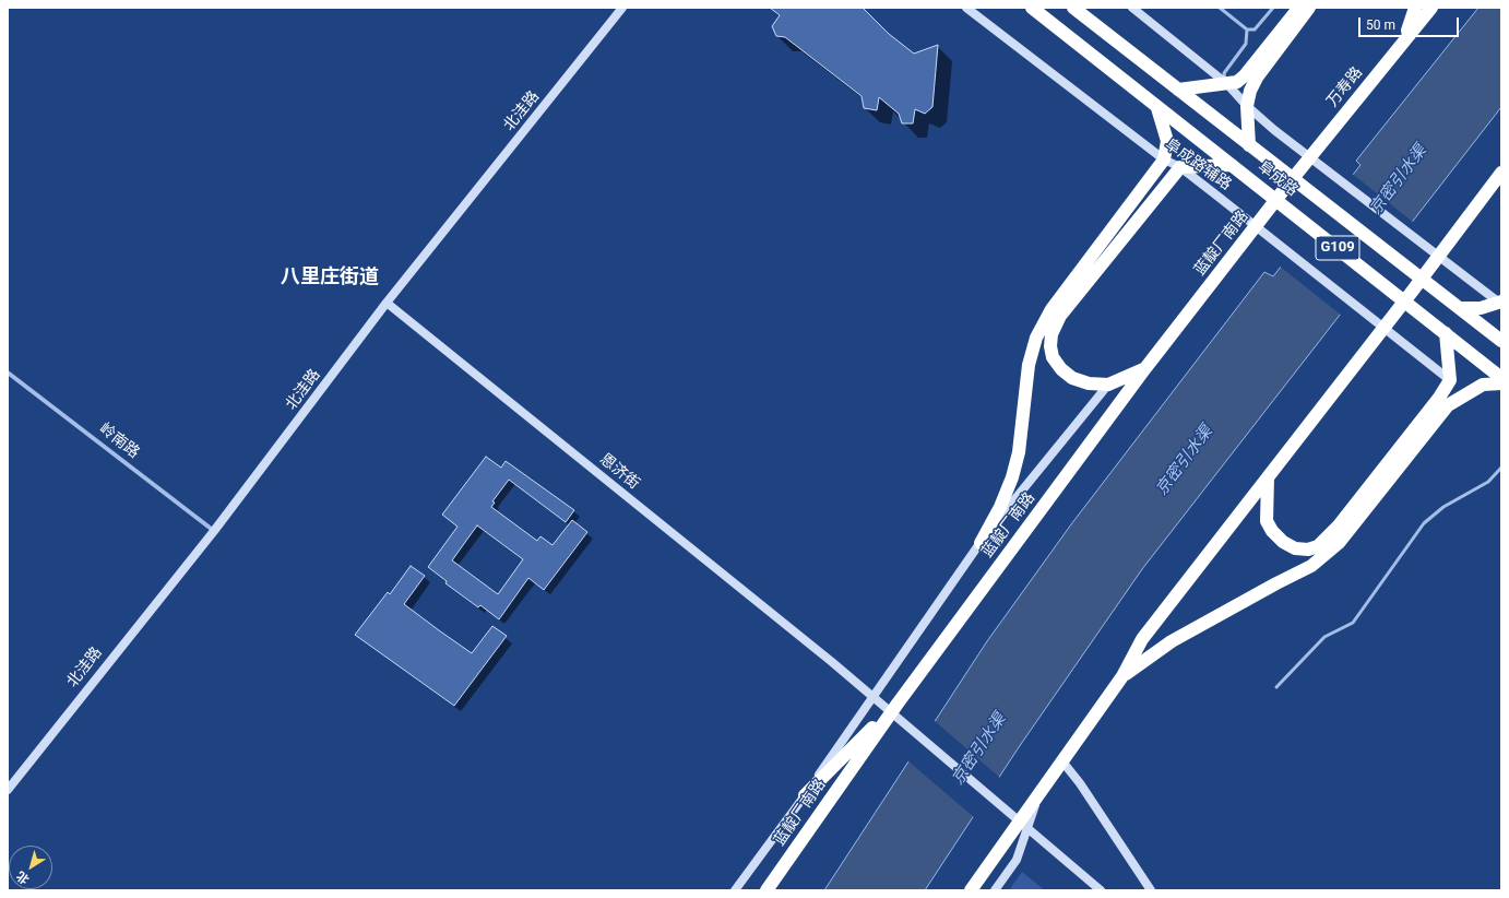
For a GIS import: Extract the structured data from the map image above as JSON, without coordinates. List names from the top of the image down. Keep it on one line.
{"streets":{"highway":["万寿路","阜成路","蓝靛厂南路","G109"],"street":["北洼路","阜成路辅路","岭南路","恩济街"]},"crossings":[["万寿路","蓝靛厂南路"],["北洼路","岭南路"],["北洼路","恩济街"]],"districts":["八里庄街道"],"water":["京密引水渠"],"scale_bar":"50 m","north":"bottom left"}
